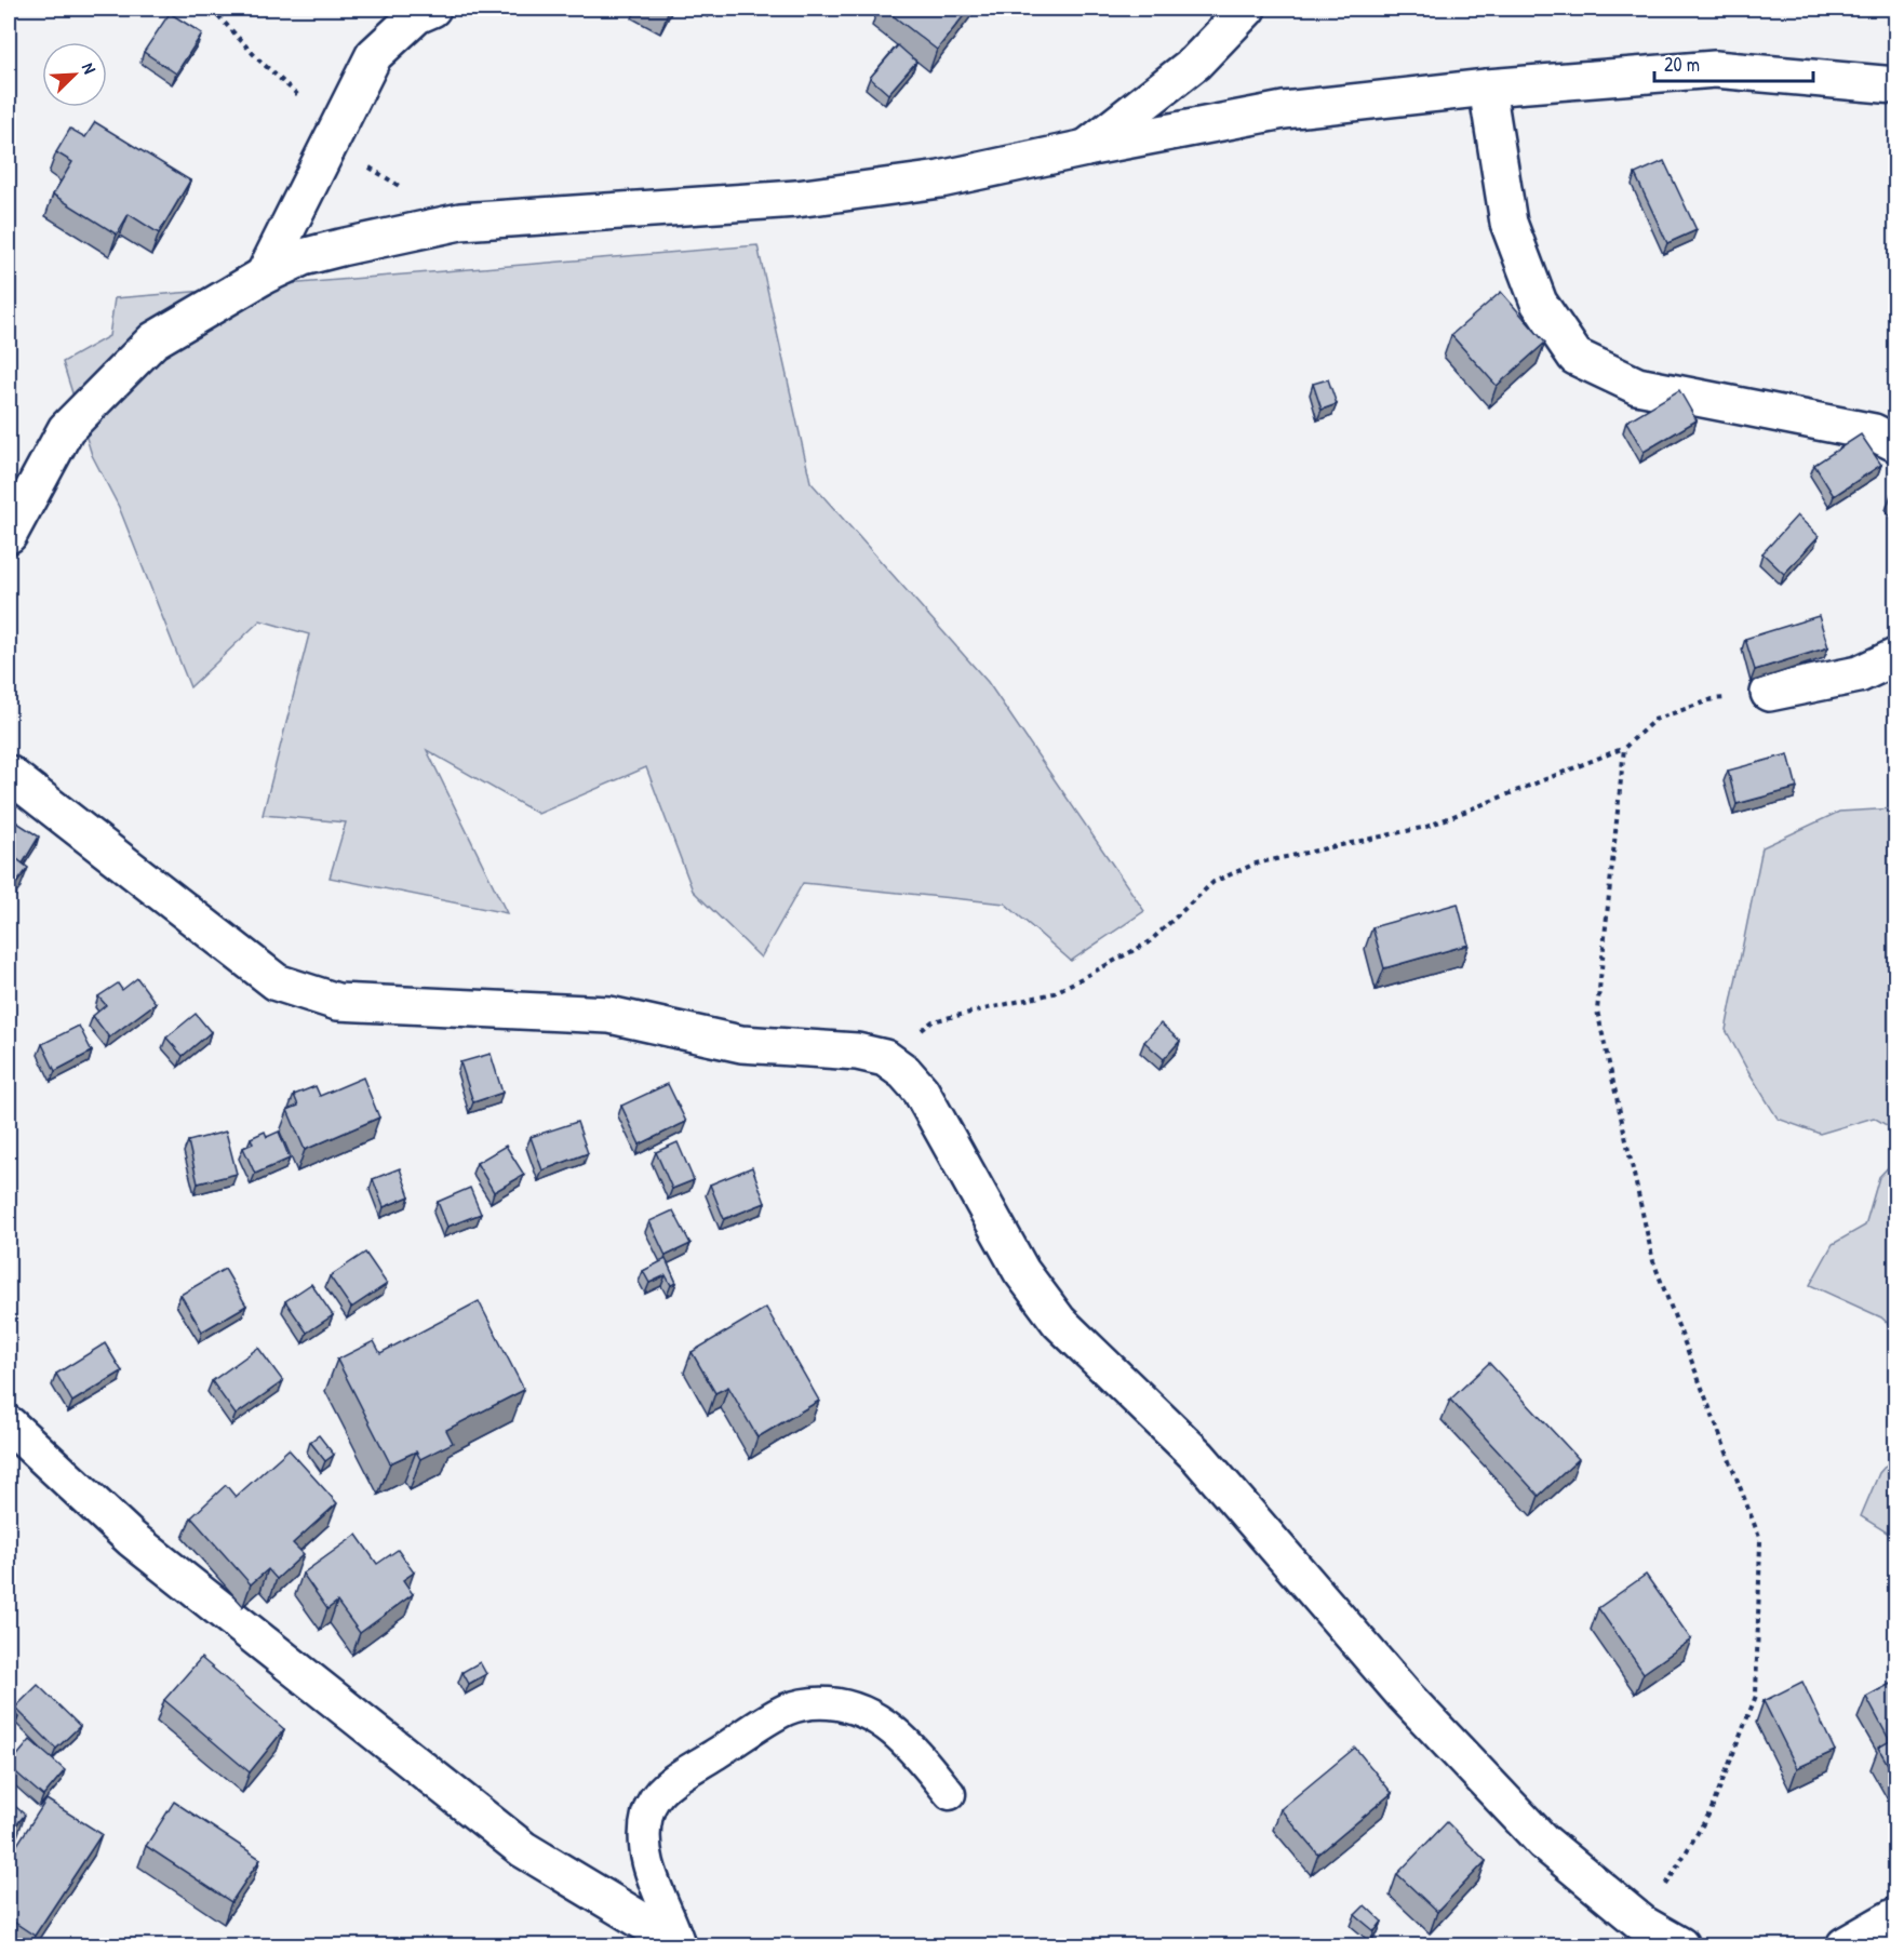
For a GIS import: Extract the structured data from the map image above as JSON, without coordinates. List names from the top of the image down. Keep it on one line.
{"scale_bar":"20 m","north":"top right"}
